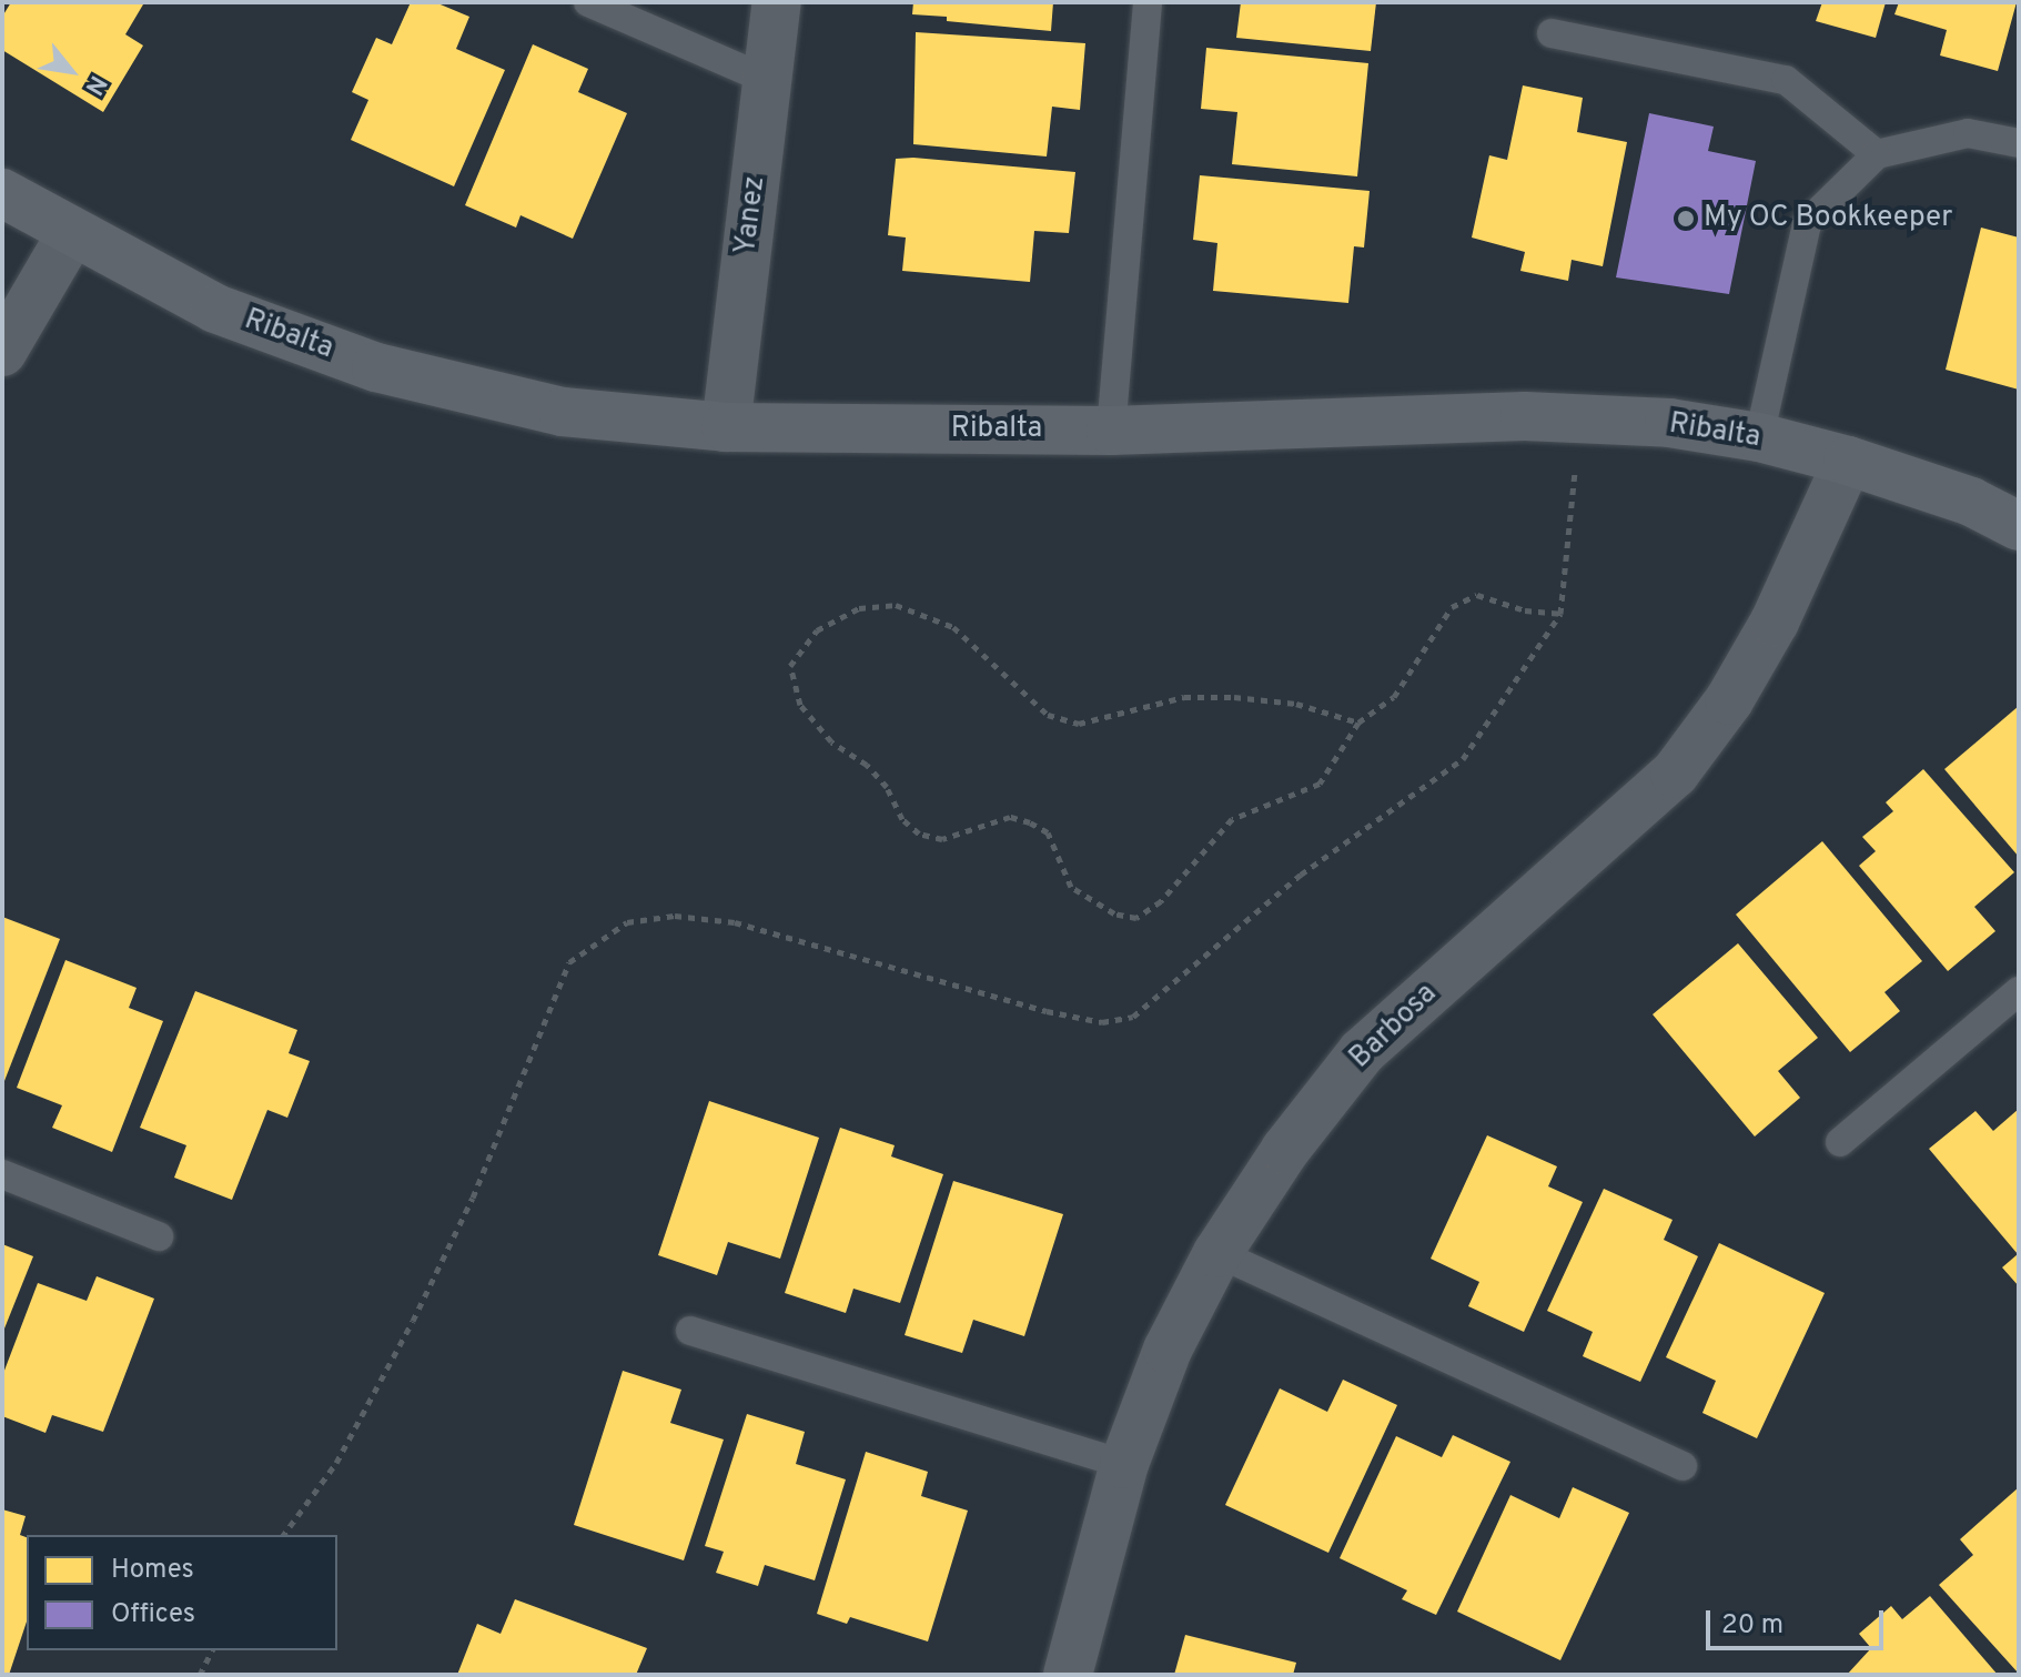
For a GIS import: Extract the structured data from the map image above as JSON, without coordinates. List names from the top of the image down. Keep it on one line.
{"streets":{"street":["Yanez","Ribalta","Barbosa"]},"crossings":[["Yanez","Ribalta"],["Ribalta","Barbosa"]],"places":["My OC Bookkeeper"],"legend":["Homes","Offices"],"scale_bar":"20 m","north":"bottom right"}
